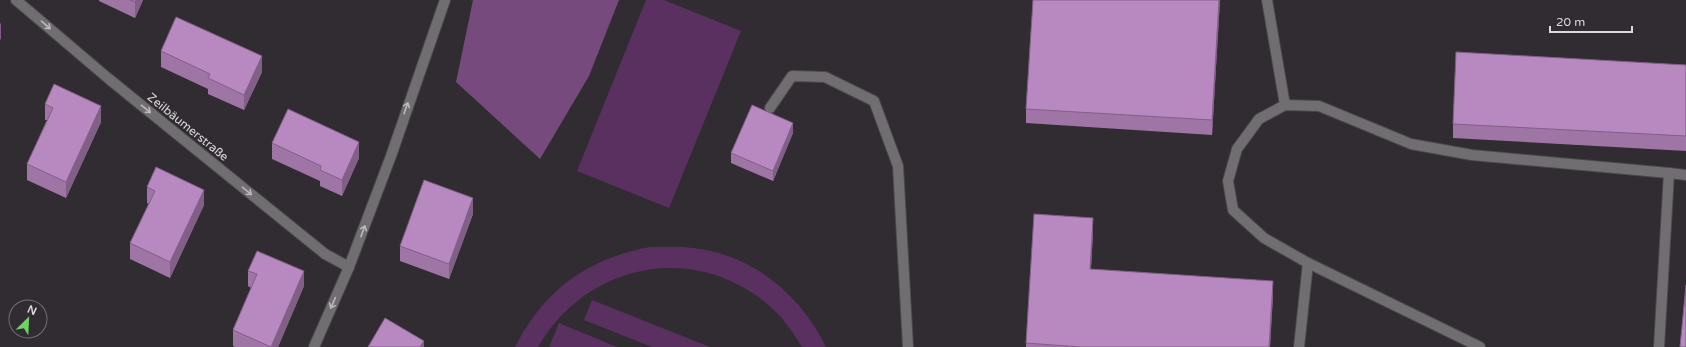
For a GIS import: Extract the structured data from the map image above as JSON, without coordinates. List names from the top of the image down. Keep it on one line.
{"streets":{"street":["Zeilbäumerstraße"]},"one_way":["Zeilbäumerstraße"],"scale_bar":"20 m","north":"top right"}
